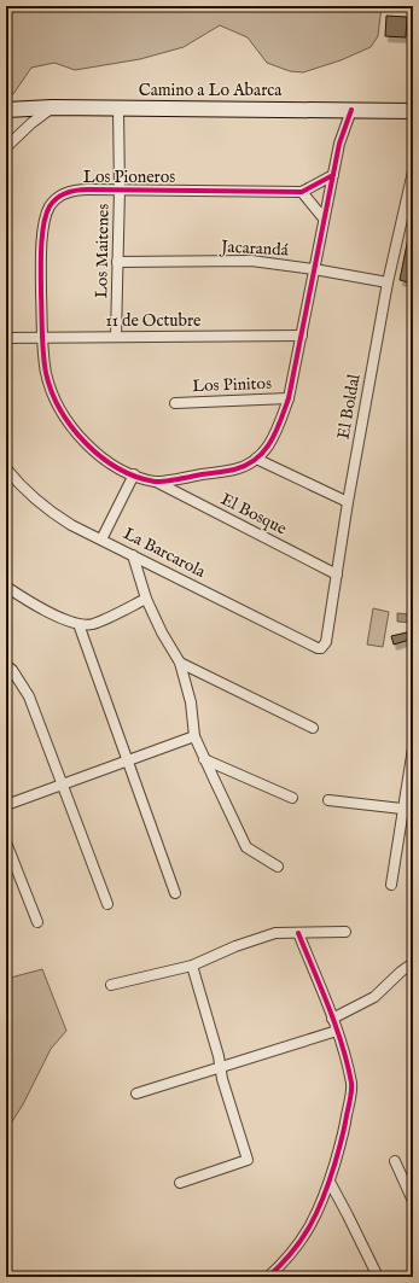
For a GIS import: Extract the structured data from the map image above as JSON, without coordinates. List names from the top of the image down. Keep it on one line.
{"streets":{"main road":["Camino a Lo Abarca"],"street":["Los Pioneros","Jacarandá","Los Maitenes","11 de Octubre","Los Pinitos","El Boldal","El Bosque","La Barcarola"]},"crossings":[["Camino a Lo Abarca","Los Pioneros"],["Camino a Lo Abarca","Los Maitenes"],["Los Pioneros","Jacarandá"],["Los Pioneros","Los Maitenes"],["Los Pioneros","11 de Octubre"],["Los Pioneros","Los Pinitos"],["Los Pioneros","El Bosque"],["Jacarandá","Los Maitenes"],["Jacarandá","El Boldal"],["Los Maitenes","11 de Octubre"],["El Boldal","El Bosque"],["El Boldal","La Barcarola"]]}
